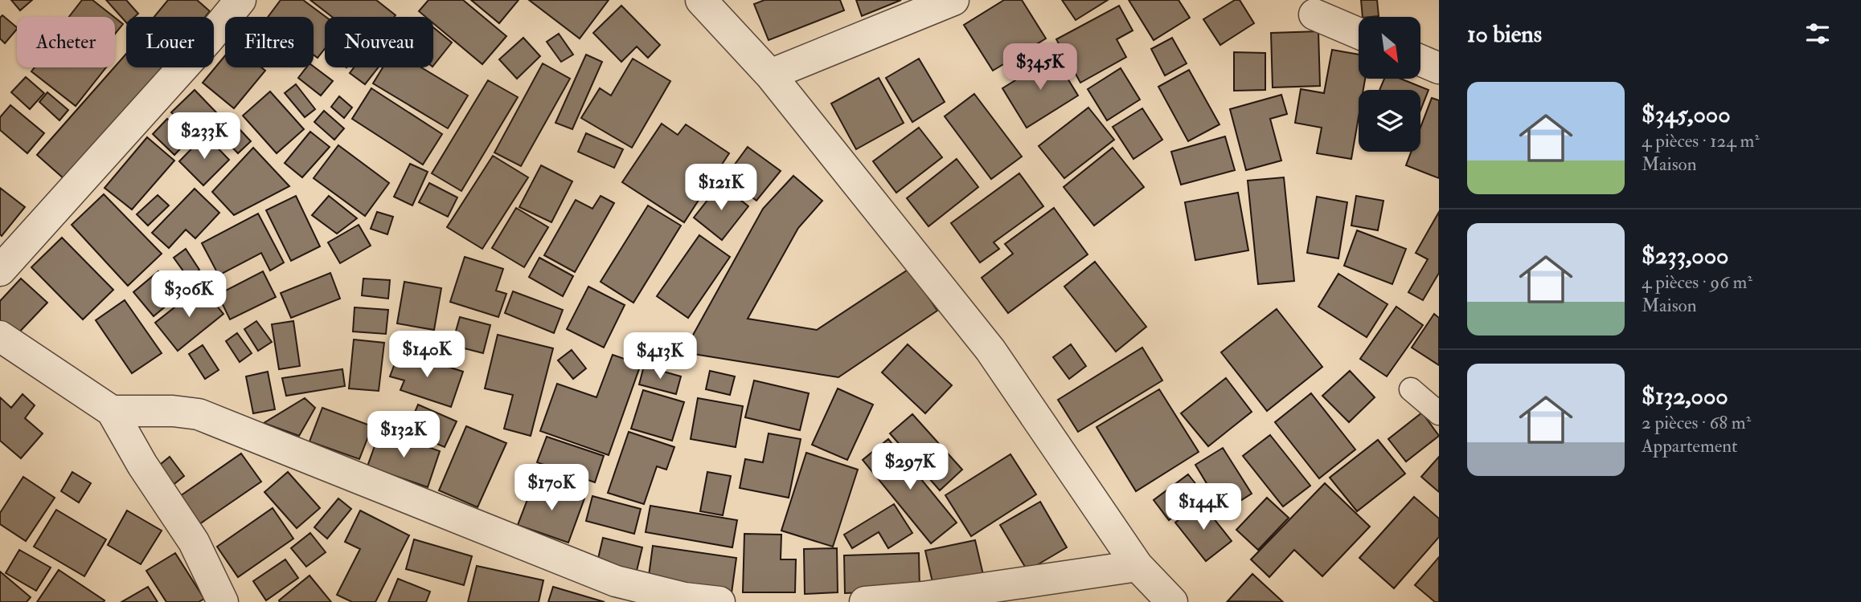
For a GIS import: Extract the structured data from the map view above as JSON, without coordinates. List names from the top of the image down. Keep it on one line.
{"north":"bottom right","page":{"heading":"10 biens","chip":["Acheter","Louer","Filtres","Nouveau"],"price":["$345K","$233K","$121K","$306K","$140K","$413K","$132K","$297K","$170K","$144K"],"list":[{"name":"$345,000","note":"4 pièces · 124 m² · Maison"},{"name":"$233,000","note":"4 pièces · 96 m² · Maison"},{"name":"$132,000","note":"2 pièces · 68 m² · Appartement"}]}}
